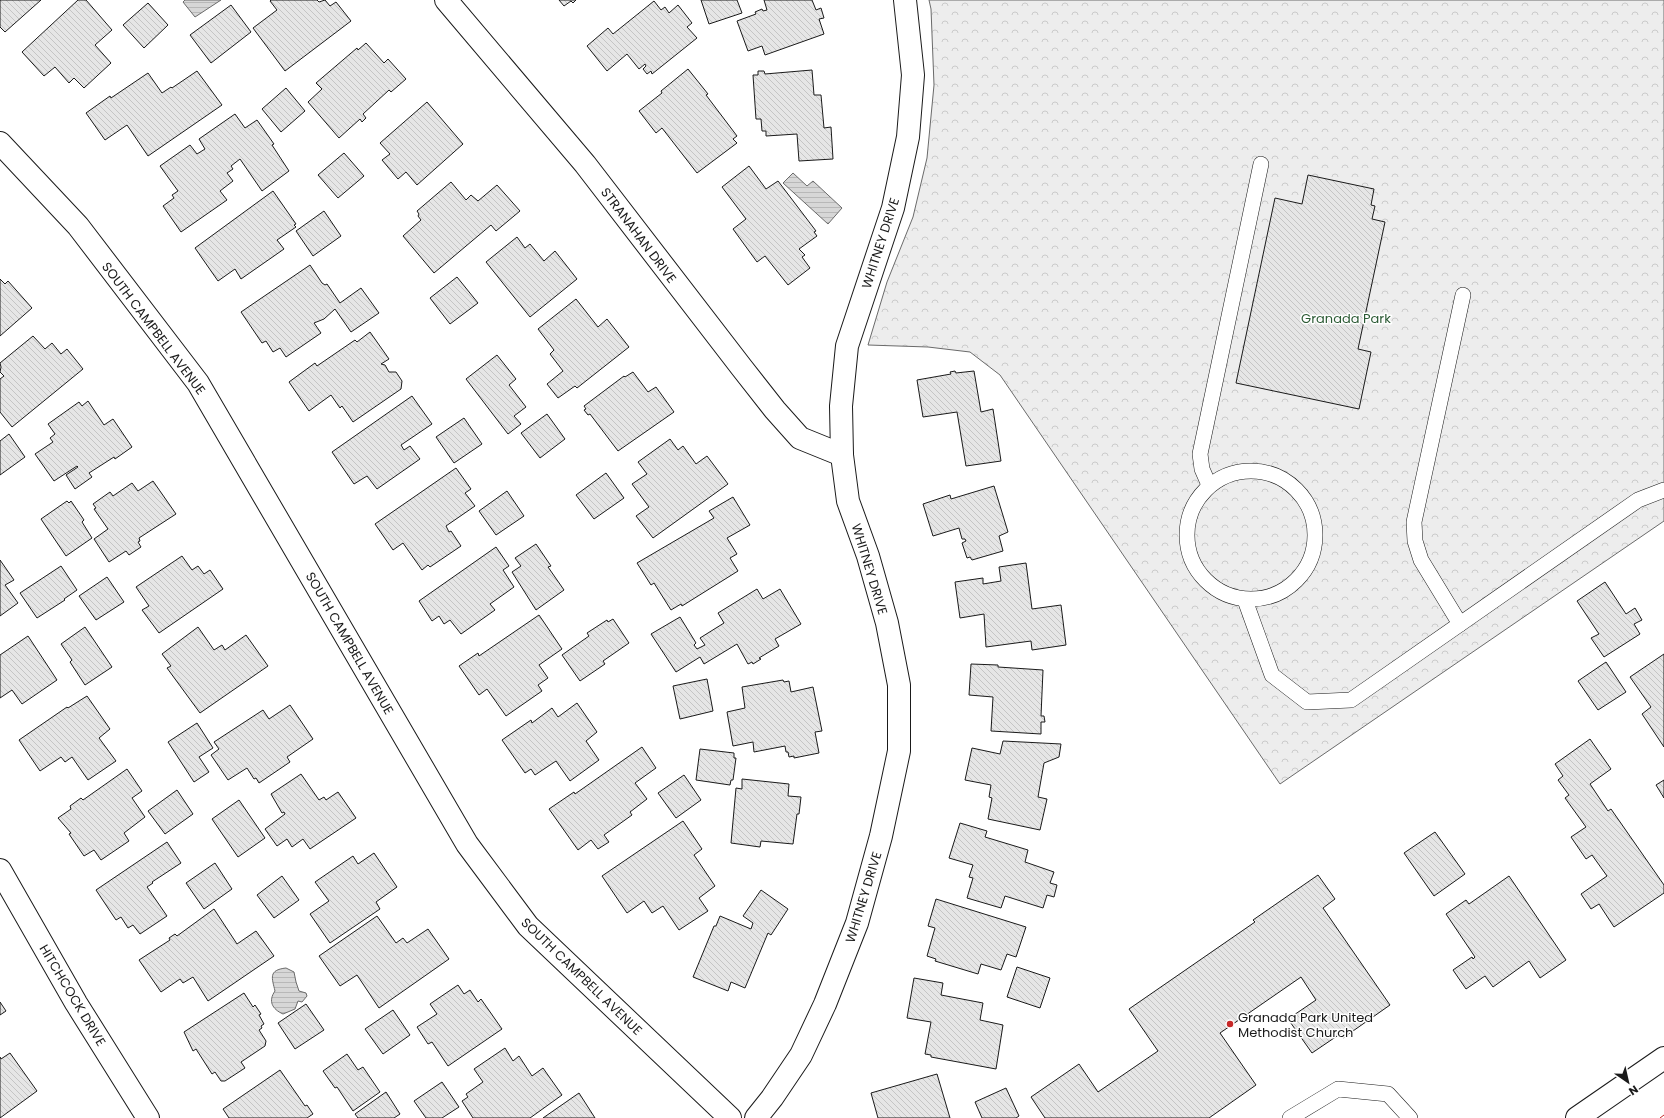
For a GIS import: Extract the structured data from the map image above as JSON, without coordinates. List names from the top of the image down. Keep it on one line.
{"streets":{"street":["STRANAHAN DRIVE","WHITNEY DRIVE","SOUTH CAMPBELL AVENUE","HITCHCOCK DRIVE"]},"crossings":[["STRANAHAN DRIVE","WHITNEY DRIVE"]],"parks":["Granada Park"],"places":["Granada Park United Methodist Church"],"north":"bottom right"}
